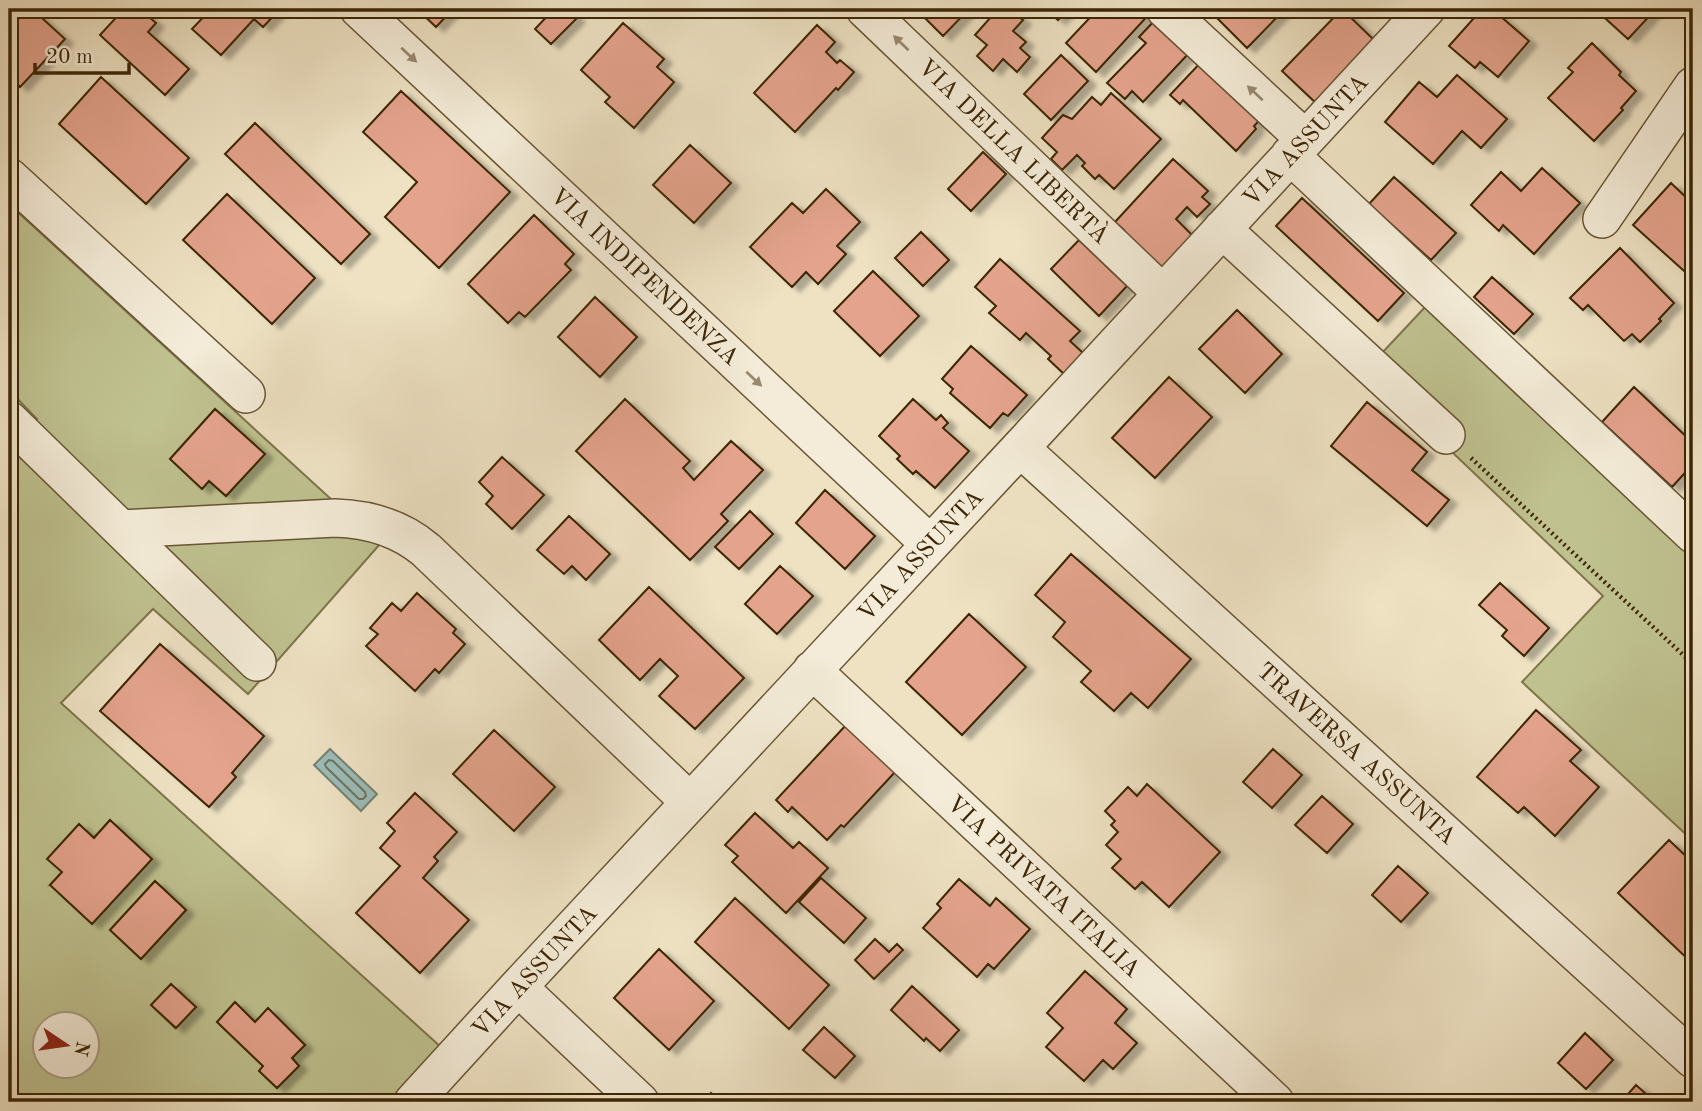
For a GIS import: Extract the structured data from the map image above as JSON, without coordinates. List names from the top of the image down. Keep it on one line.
{"streets":{"street":["VIA ASSUNTA","VIA DELLA LIBERTÀ","VIA INDIPENDENZA","TRAVERSA ASSUNTA","VIA PRIVATA ITALIA"]},"crossings":[["VIA ASSUNTA","VIA DELLA LIBERTÀ"],["VIA ASSUNTA","VIA INDIPENDENZA"],["VIA ASSUNTA","TRAVERSA ASSUNTA"],["VIA ASSUNTA","VIA PRIVATA ITALIA"]],"one_way":["VIA INDIPENDENZA"],"scale_bar":"20 m","north":"right"}
